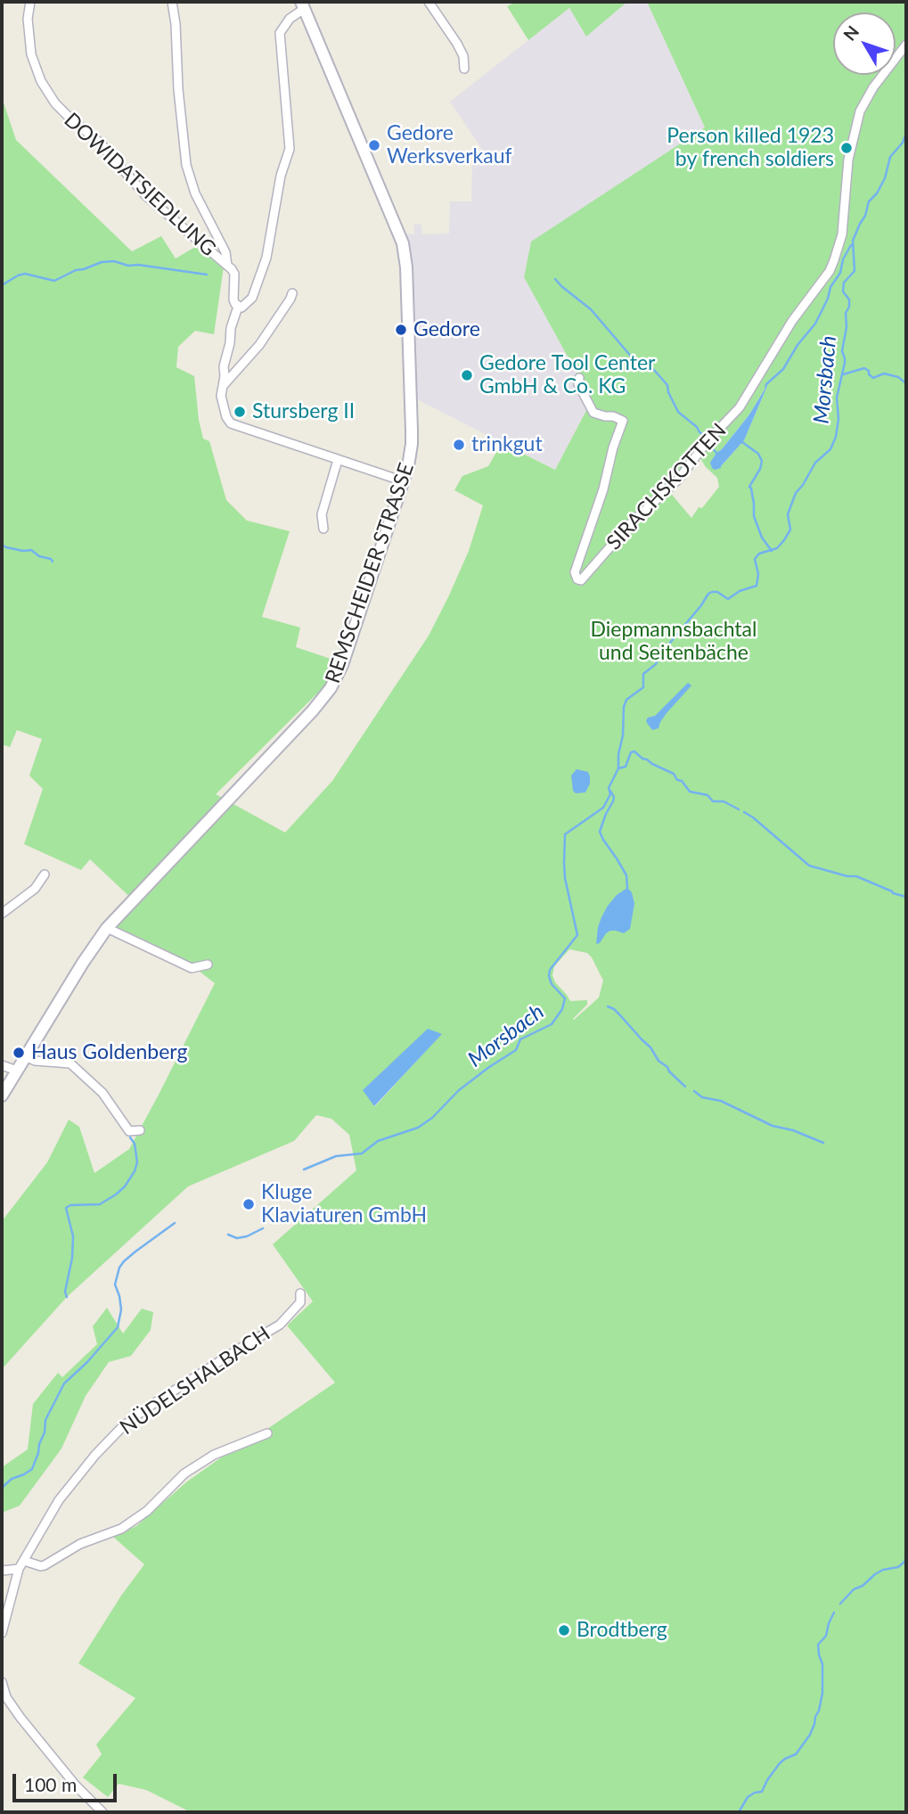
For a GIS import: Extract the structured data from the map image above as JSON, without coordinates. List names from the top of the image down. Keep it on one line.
{"streets":{"main road":["REMSCHEIDER STRASSE"],"street":["DOWIDATSIEDLUNG","SIRACHSKOTTEN","NÜDELSHALBACH"]},"water":["Morsbach"],"parks":["Diepmannsbachtal und Seitenbäche"],"places":["Gedore Werksverkauf","Person killed 1923 by french soldiers","Gedore","Gedore Tool Center GmbH & Co. KG","Stursberg II","trinkgut","Haus Goldenberg","Kluge Klaviaturen GmbH","Brodtberg"],"scale_bar":"100 m","north":"top left"}
